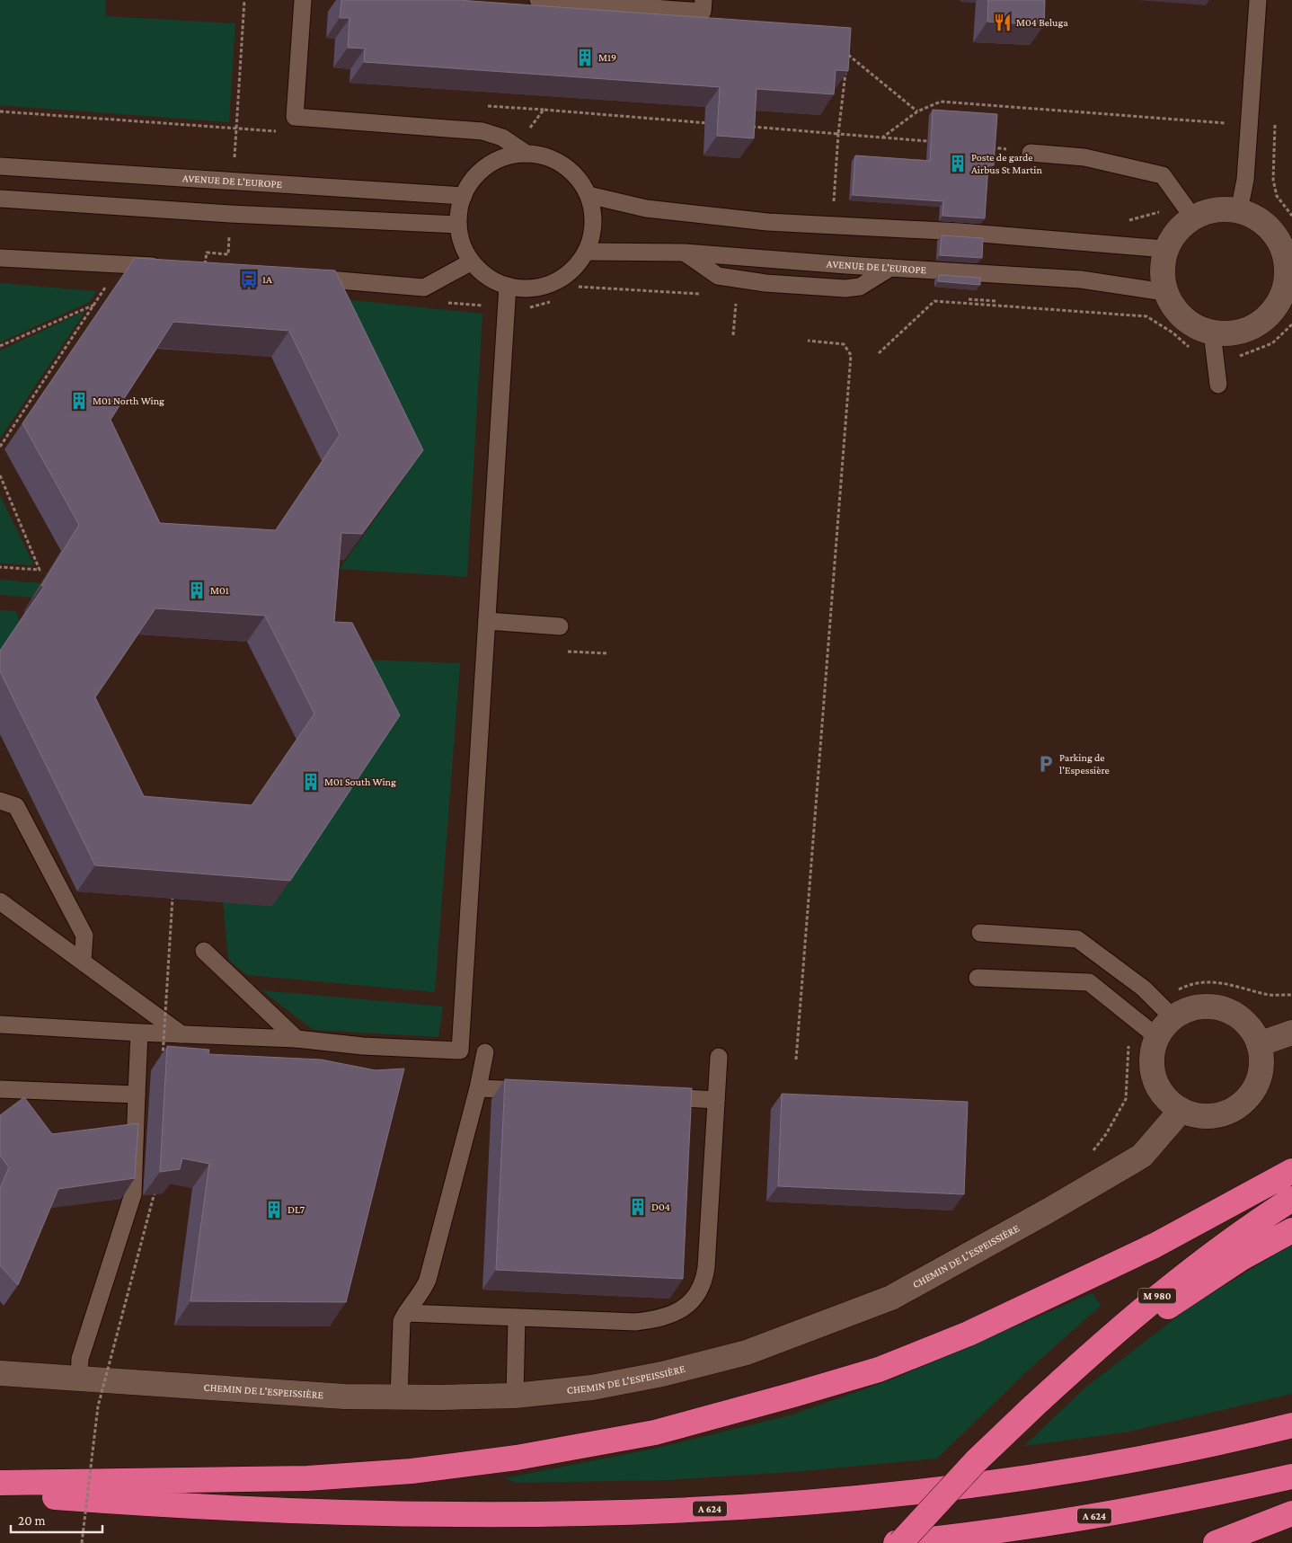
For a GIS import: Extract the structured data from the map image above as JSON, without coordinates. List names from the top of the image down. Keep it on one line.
{"streets":{"highway":["M 980","A 624"],"street":["CHEMIN DE L'ESPEISSIÈRE"],"lane":["AVENUE DE L'EUROPE"]},"places":{"restaurant":["M04 Beluga"],"building":["M19","Poste de garde Airbus St Martin","M01 North Wing","M01","M01 South Wing","D04","DL7"],"bus stop":["1A"],"parking":["Parking de l'Espessière"]},"scale_bar":"20 m"}
